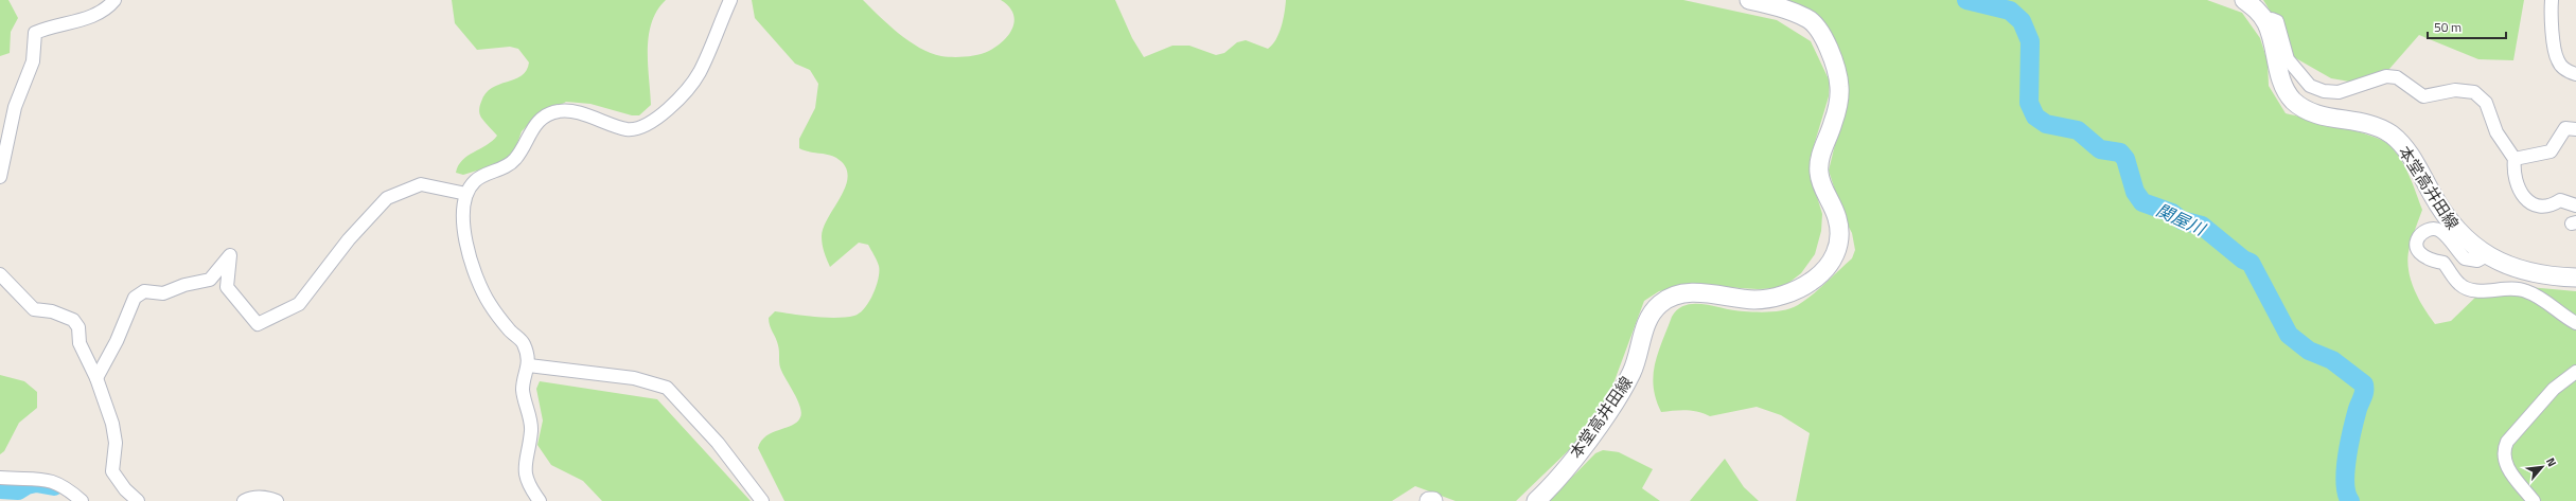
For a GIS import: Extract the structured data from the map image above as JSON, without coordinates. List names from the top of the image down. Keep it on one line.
{"streets":{"main road":["本堂高井田線"]},"water":["関屋川"],"scale_bar":"50 m","north":"top right"}
